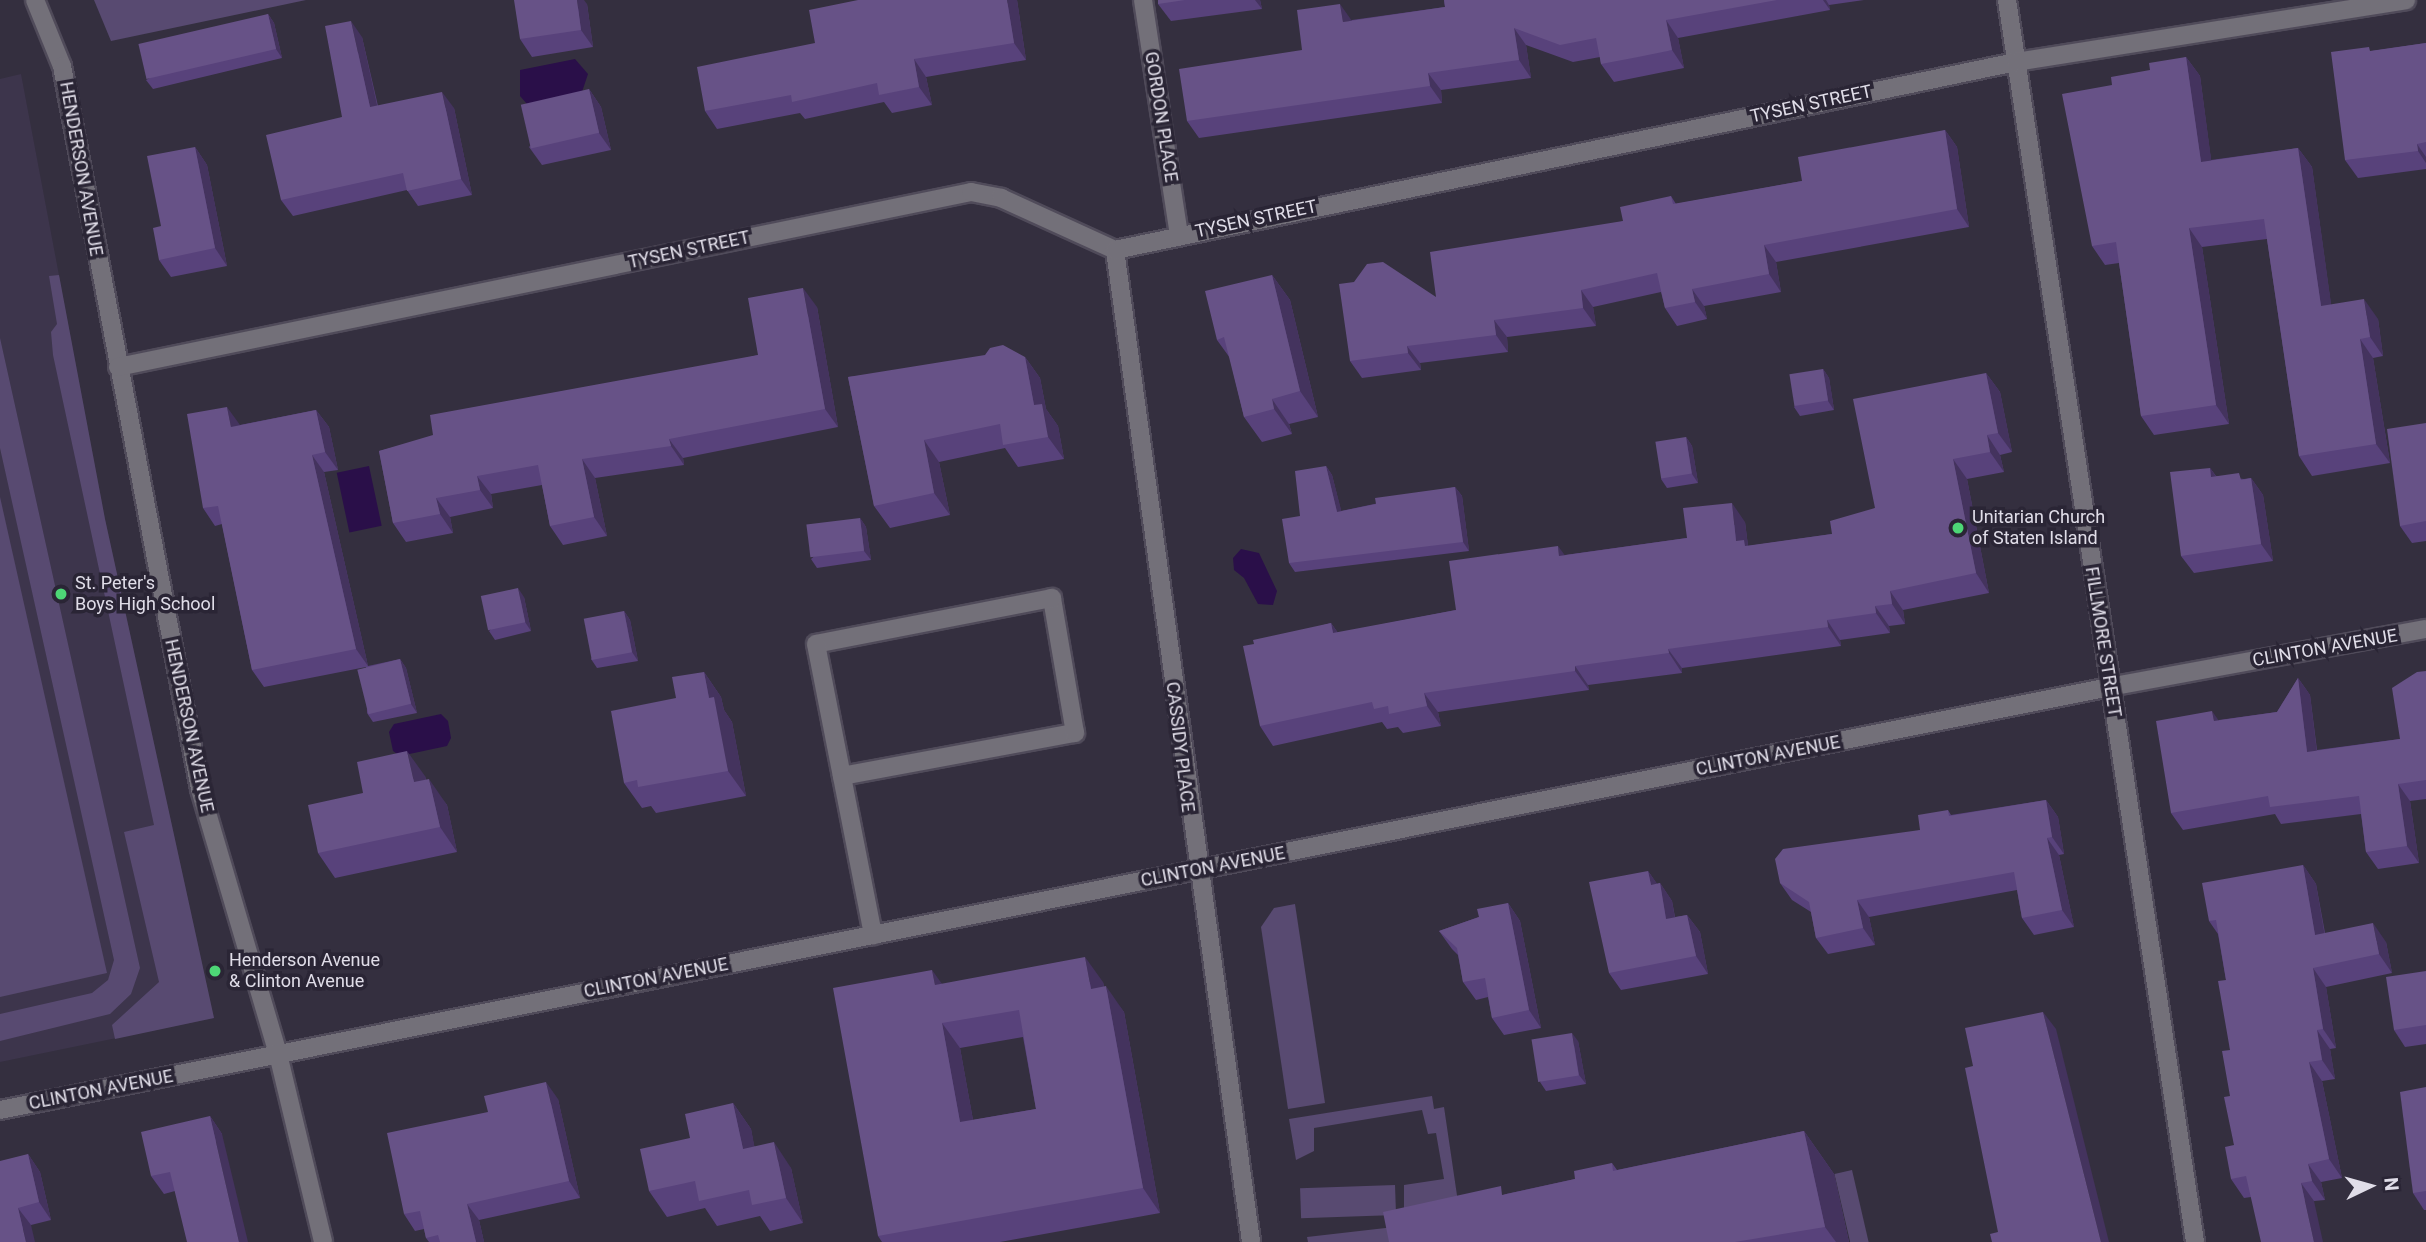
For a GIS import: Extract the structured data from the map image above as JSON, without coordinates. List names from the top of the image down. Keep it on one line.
{"streets":{"street":["TYSEN STREET","GORDON PLACE","HENDERSON AVENUE","FILLMORE STREET","CLINTON AVENUE","CASSIDY PLACE"]},"crossings":[["TYSEN STREET","GORDON PLACE"],["TYSEN STREET","HENDERSON AVENUE"],["TYSEN STREET","FILLMORE STREET"],["TYSEN STREET","CASSIDY PLACE"],["HENDERSON AVENUE","CLINTON AVENUE"],["FILLMORE STREET","CLINTON AVENUE"],["CLINTON AVENUE","CASSIDY PLACE"]],"places":["Unitarian Church of Staten Island","St. Peter's Boys High School","Henderson Avenue & Clinton Avenue"],"north":"right"}
